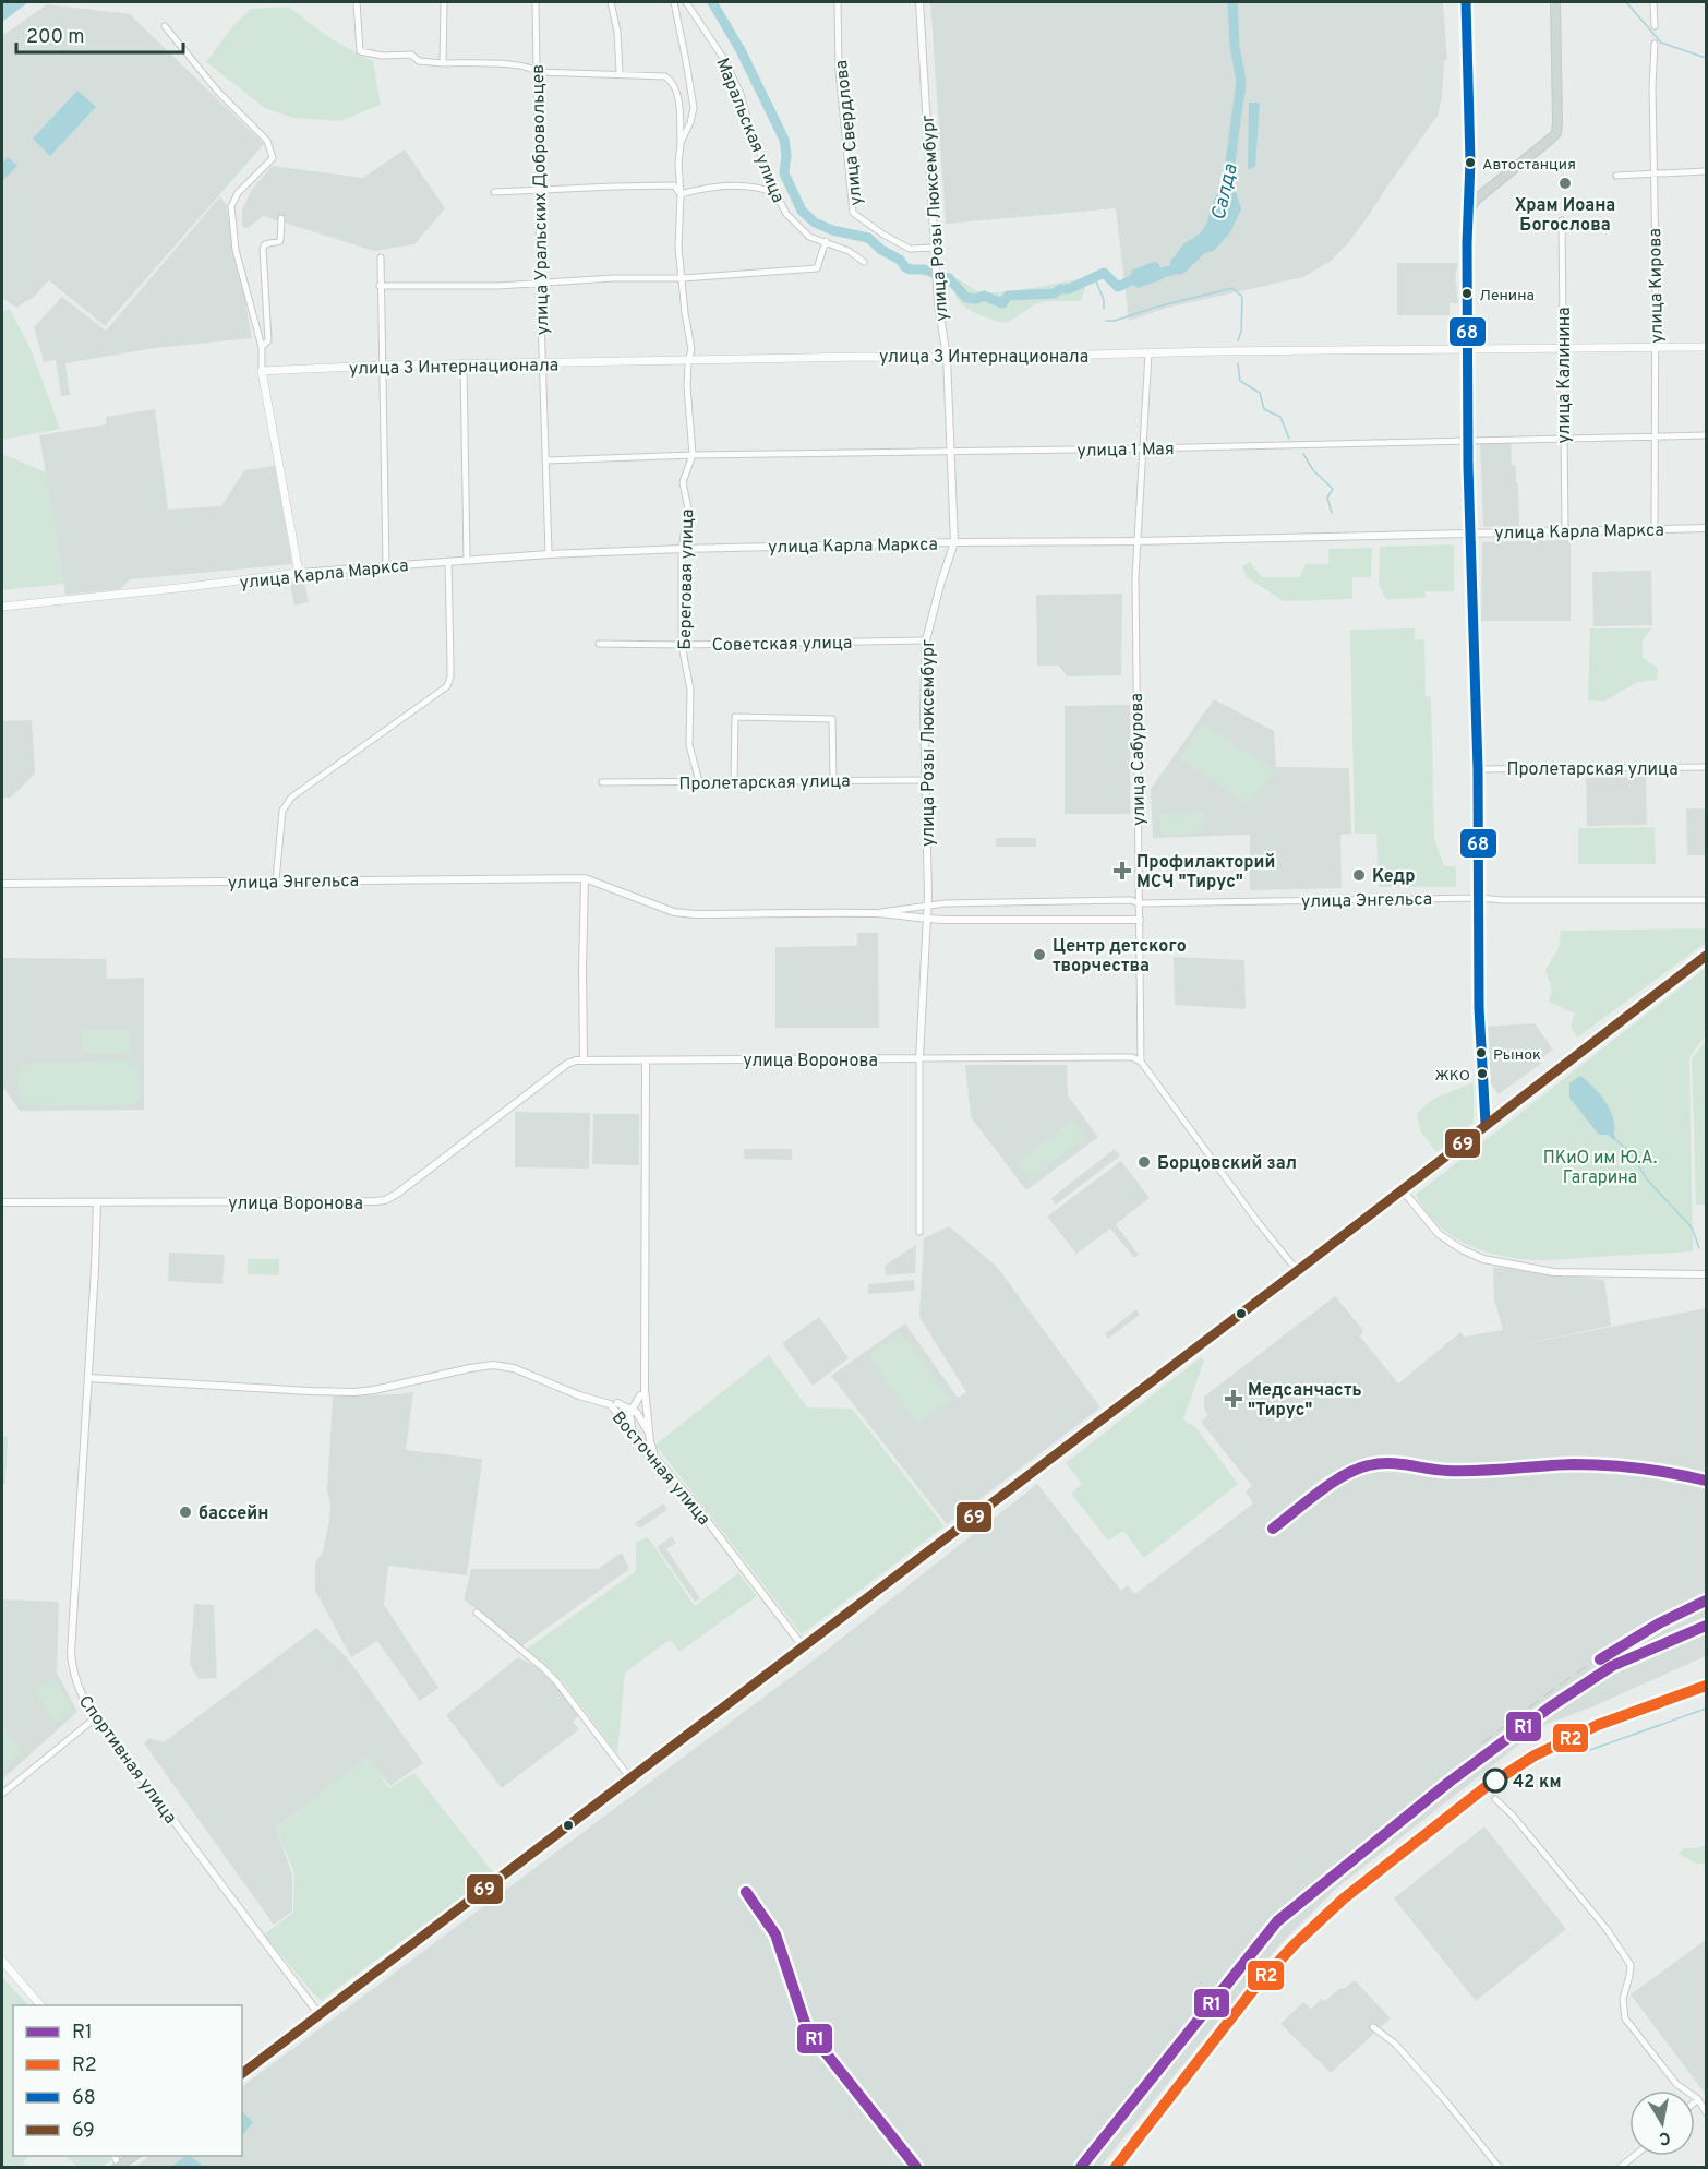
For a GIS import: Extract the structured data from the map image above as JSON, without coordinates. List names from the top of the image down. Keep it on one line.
{"streets":{"main road":["улица 3 Интернационала","улица Карла Маркса"],"street":["Маральская улица","улица Свердлова","улица Уральских Добровольцев","улица Розы Люксембург","улица Кирова","улица Калинина","улица 1 Мая","Береговая улица","Советская улица","улица Сабурова","Пролетарская улица","улица Энгельса","улица Воронова","Восточная улица","Спортивная улица"]},"crossings":[["улица Свердлова","улица Розы Люксембург"],["улица Уральских Добровольцев","улица 3 Интернационала"],["улица Уральских Добровольцев","улица 1 Мая"],["улица Уральских Добровольцев","улица Карла Маркса"],["улица Розы Люксембург","улица 3 Интернационала"],["улица Розы Люксембург","улица 1 Мая"],["улица Розы Люксембург","улица Карла Маркса"],["улица Розы Люксембург","Советская улица"],["улица Розы Люксембург","Пролетарская улица"],["улица Розы Люксембург","улица Энгельса"],["улица Розы Люксембург","улица Воронова"],["улица Кирова","улица 3 Интернационала"],["улица Кирова","улица 1 Мая"],["улица Кирова","улица Карла Маркса"],["улица 3 Интернационала","улица Калинина"],["улица 3 Интернационала","Береговая улица"],["улица 3 Интернационала","улица Сабурова"],["улица Калинина","улица 1 Мая"],["улица Калинина","улица Карла Маркса"],["улица 1 Мая","Береговая улица"],["улица 1 Мая","улица Сабурова"],["улица Карла Маркса","Береговая улица"],["улица Карла Маркса","улица Сабурова"],["Береговая улица","Советская улица"],["Береговая улица","Пролетарская улица"],["улица Сабурова","улица Энгельса"],["улица Воронова","Восточная улица"],["улица Воронова","Спортивная улица"],["Восточная улица","Спортивная улица"]],"water":["Салда"],"parks":["ПКиО им Ю.А. Гагарина"],"places":{"other":["Автостанция","Храм Иоана Богослова","Ленина","Кедр","Центр детского творчества","Рынок","ЖКО","Борцовский зал","бассейн","42 км"],"health":["Профилакторий МСЧ \"Тирус\"","Медсанчасть \"Тирус\""]},"lines":["transit line 68","transit line 69","transit line R1","transit line R2"],"legend":["R1","R2","68","69"],"scale_bar":"200 m","north":"bottom"}
